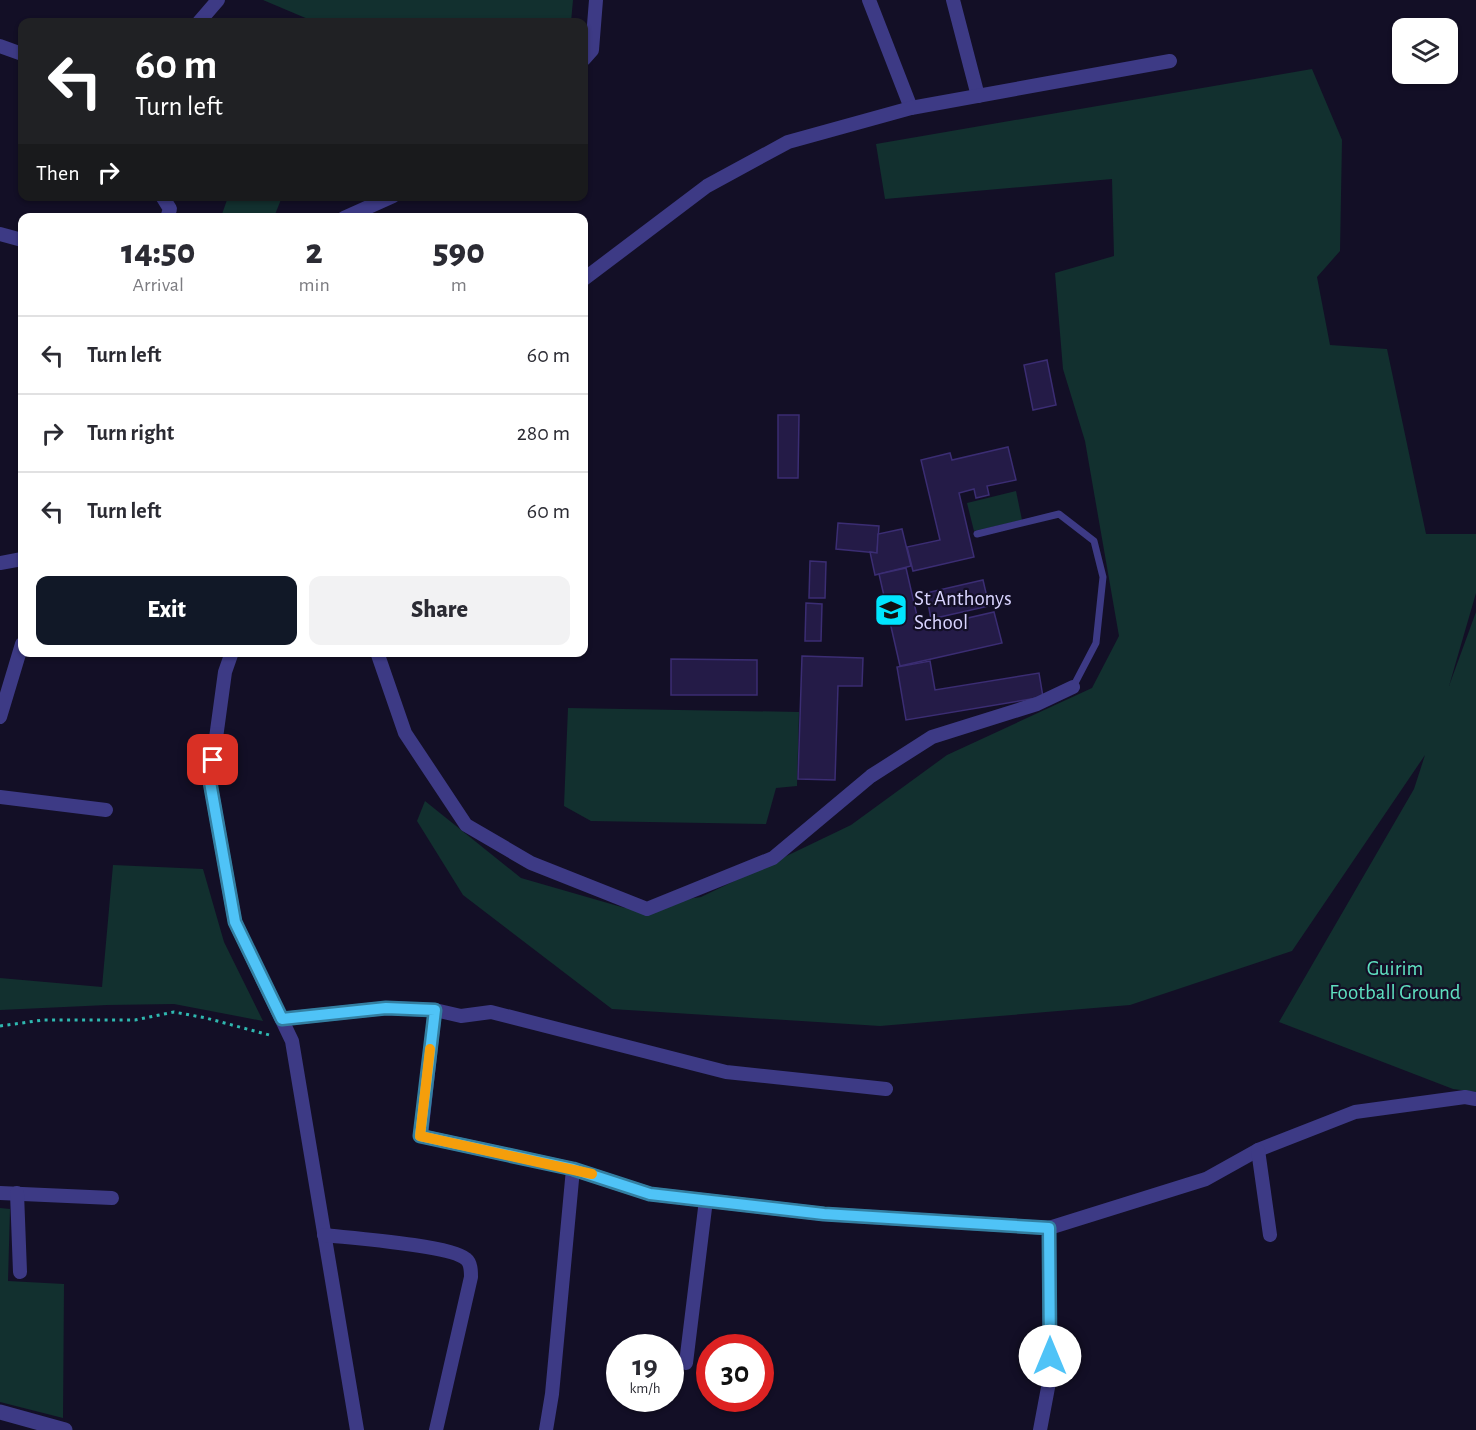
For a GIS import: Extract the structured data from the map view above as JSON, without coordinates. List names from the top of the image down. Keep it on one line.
{"parks":["Guirim Football Ground"],"places":{"school or university":["St Anthonys School"]},"page":{"turn":["60 m","Turn left"],"then":"Then","eta":["14:50","Arrival","2","min","590","m"],"list":[{"name":"Turn left","value":"60 m"},{"name":"Turn right","value":"280 m"},{"name":"Turn left","value":"60 m"}],"buttons":["Exit","Share"],"speed":"19 km/h","limit":"30"}}
